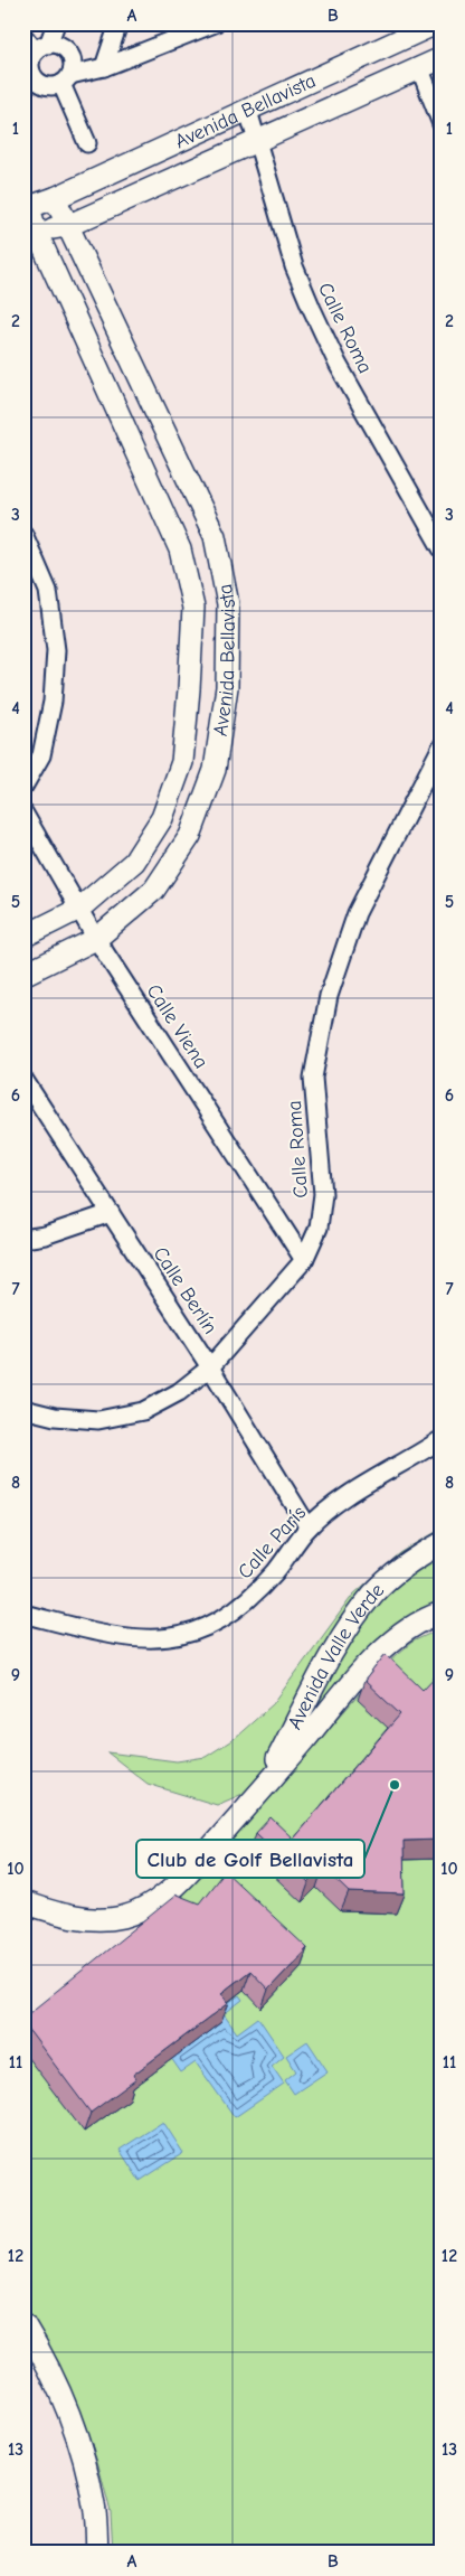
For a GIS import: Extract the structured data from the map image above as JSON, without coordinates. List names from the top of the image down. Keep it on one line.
{"streets":{"street":["Avenida Bellavista","Calle Roma","Calle Viena","Calle Berlín","Calle París","Avenida Valle Verde"]},"crossings":[["Avenida Bellavista","Calle Roma"],["Avenida Bellavista","Calle Viena"],["Calle Roma","Calle Viena"],["Calle Roma","Calle Berlín"],["Calle Berlín","Calle París"]],"places":["Club de Golf Bellavista"],"grid":{"columns":["A","B"],"rows":["1","2","3","4","5","6","7","8","9","10","11","12","13"]}}
